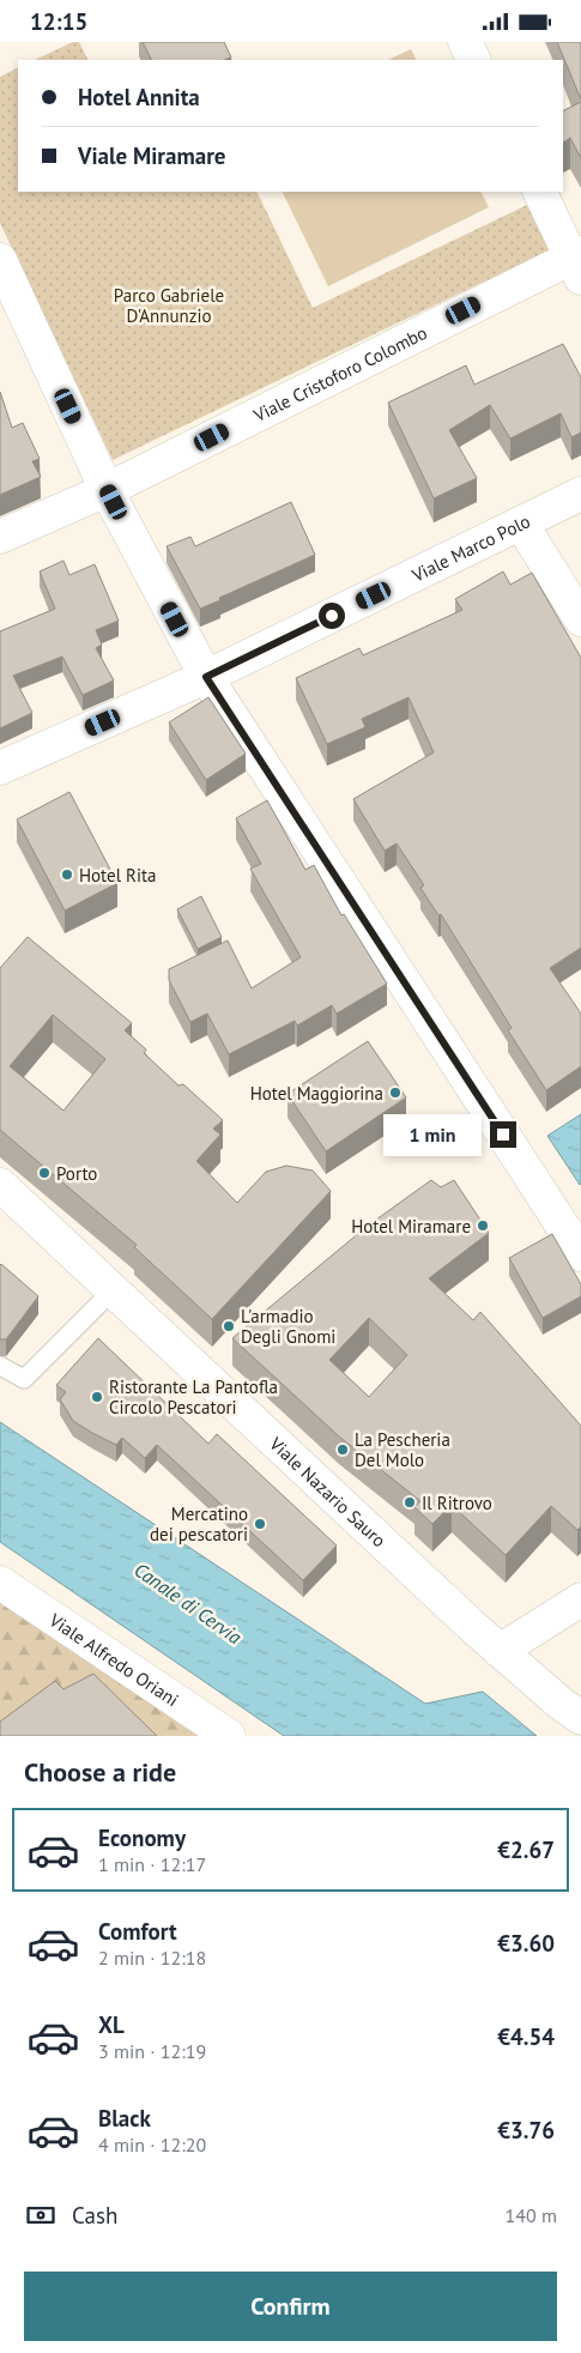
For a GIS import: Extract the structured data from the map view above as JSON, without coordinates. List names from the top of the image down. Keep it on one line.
{"streets":{"street":["Viale Cristoforo Colombo","Viale Marco Polo","Viale Nazario Sauro","Viale Alfredo Oriani"]},"water":["Canale di Cervia"],"parks":["Parco Gabriele D'Annunzio"],"places":["Hotel Rita","Hotel Maggiorina","Porto","Hotel Miramare","L'armadio Degli Gnomi","Ristorante La Pantofla Circolo Pescatori","La Pescheria Del Molo","Il Ritrovo","Mercatino dei pescatori"],"page":{"status":"12:15","banner":["Hotel Annita","Viale Miramare"],"bubble":"1 min","heading":"Choose a ride","list":[{"name":"Economy","note":"1 min · 12:17","value":"€2.67"},{"name":"Comfort","note":"2 min · 12:18","value":"€3.60"},{"name":"XL","note":"3 min · 12:19","value":"€4.54"},{"name":"Black","note":"4 min · 12:20","value":"€3.76"}],"pay":["Cash","140 m"],"buttons":"Confirm"}}
